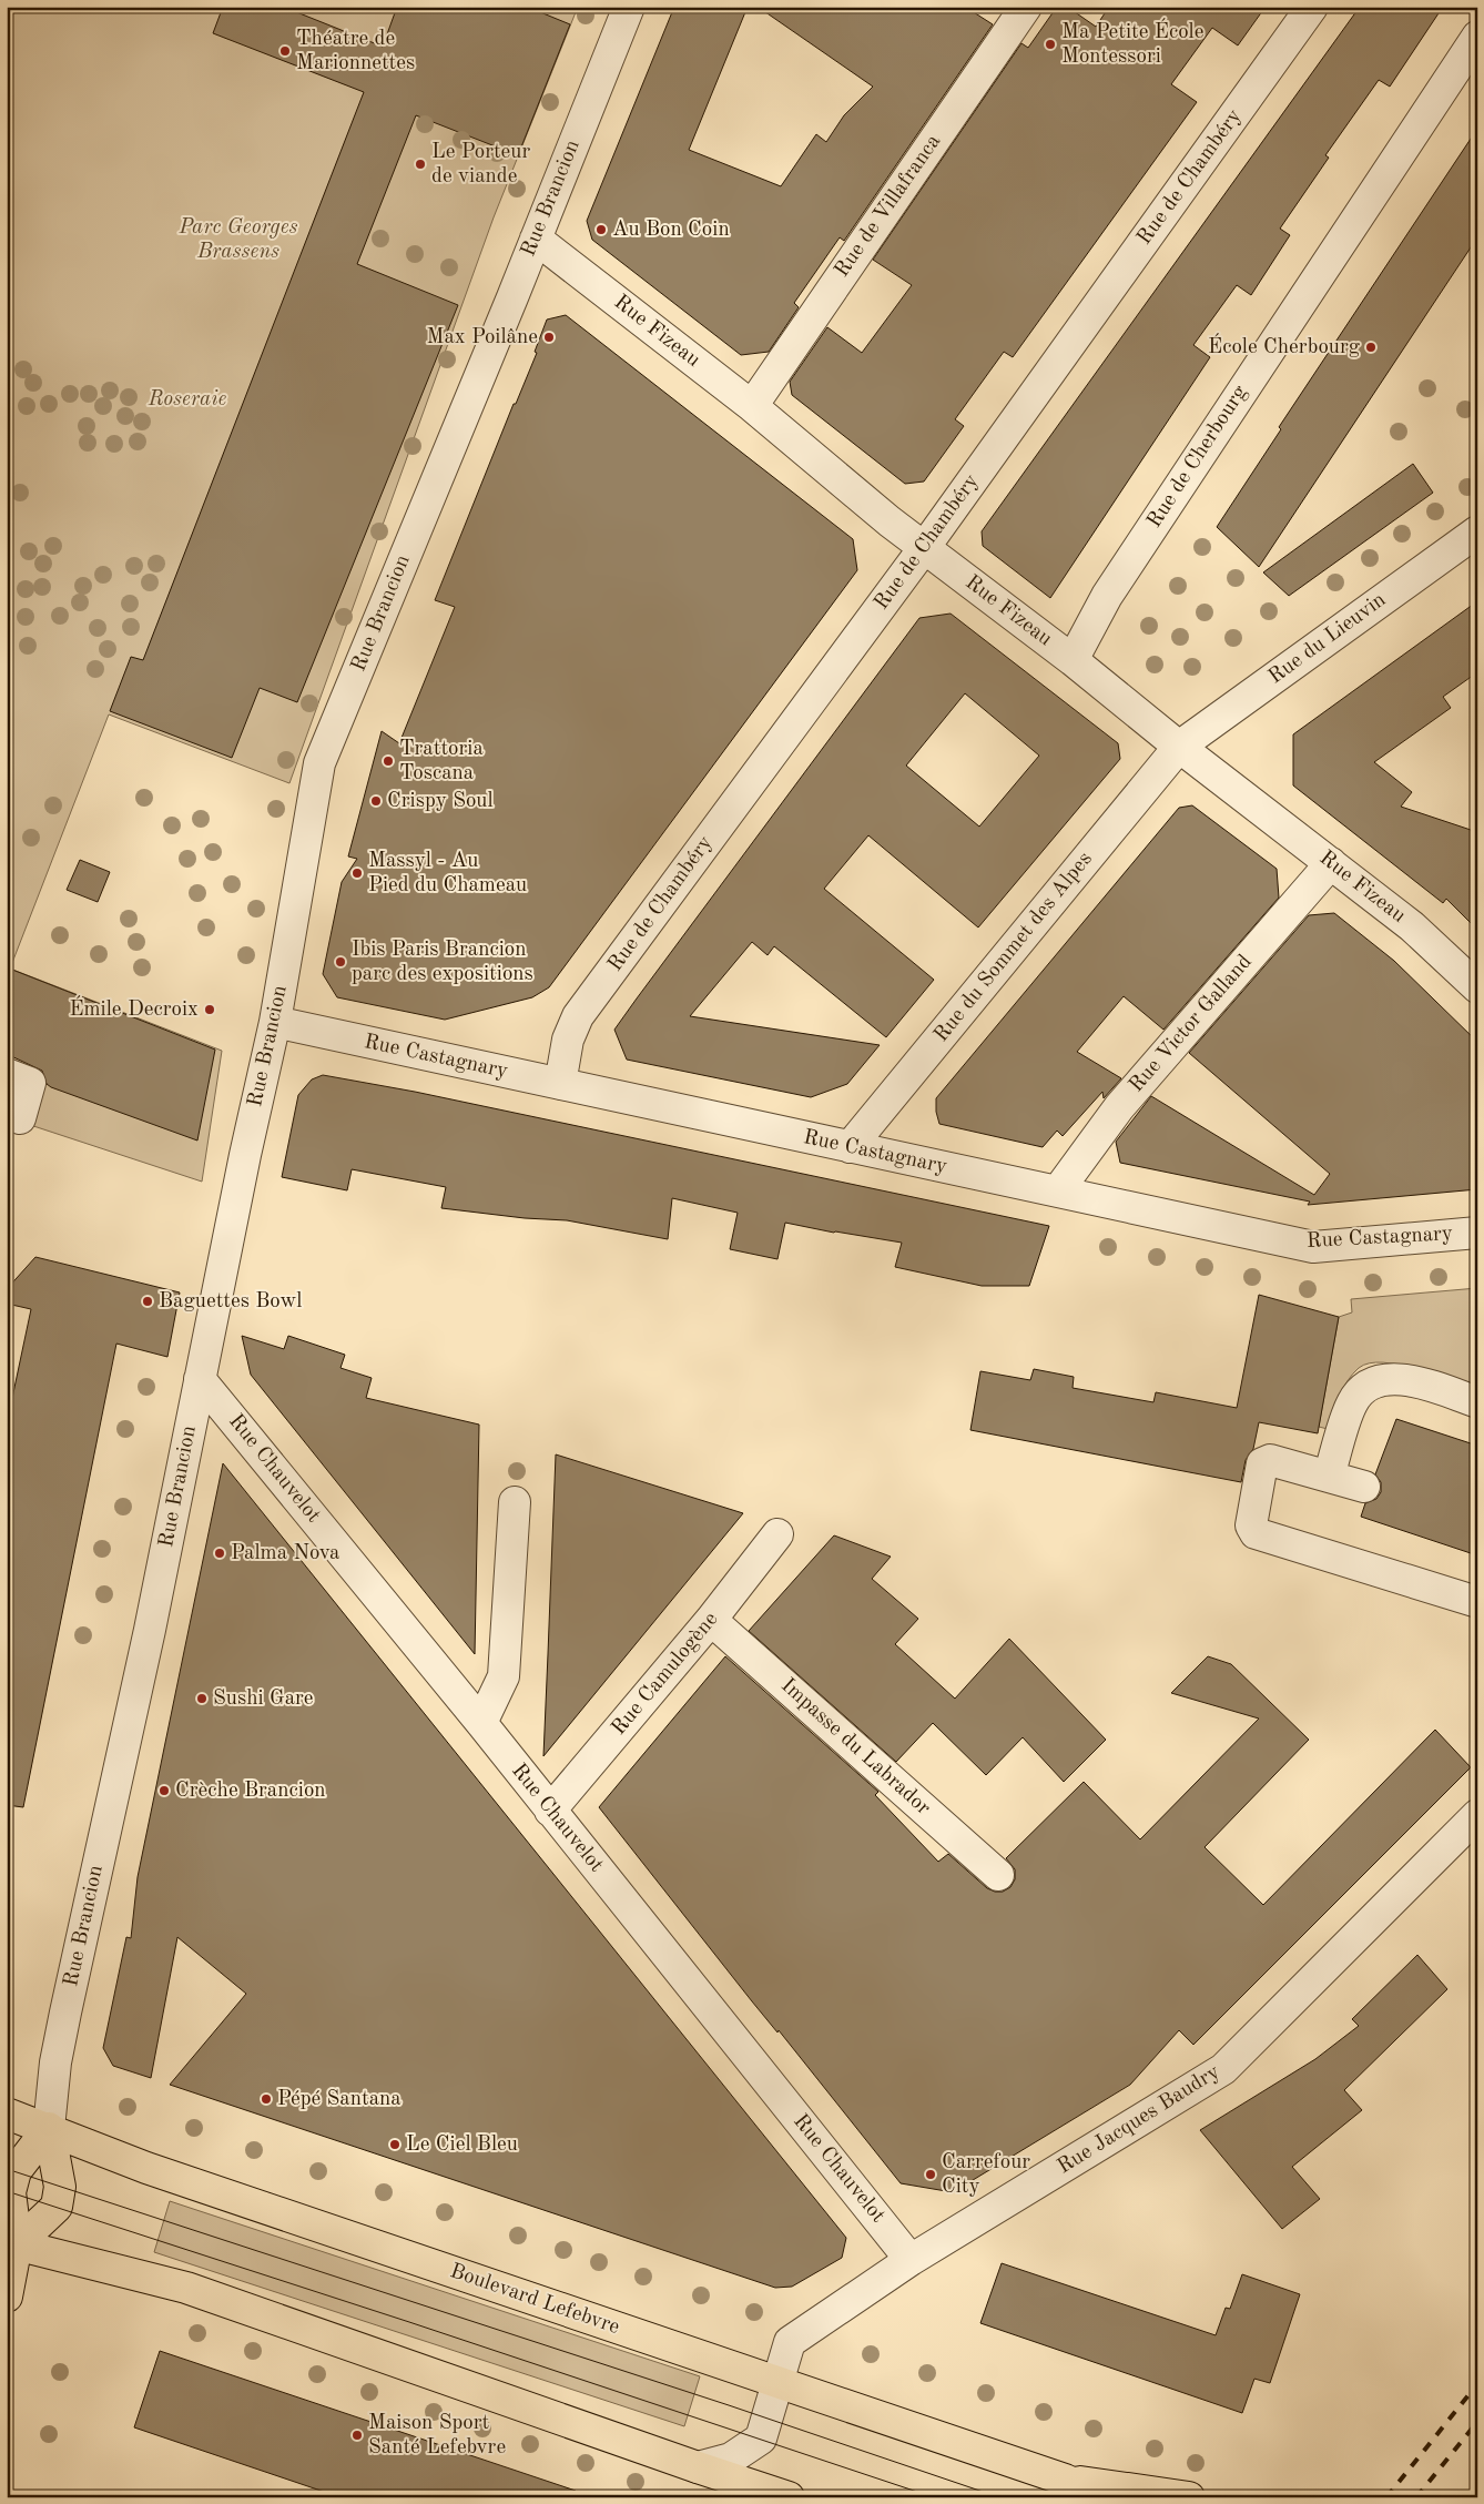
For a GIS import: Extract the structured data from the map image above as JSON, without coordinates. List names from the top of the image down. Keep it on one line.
{"streets":{"main road":["Boulevard Lefebvre"],"street":["Rue de Chambéry","Rue Brancion","Rue de Villafranca","Rue Fizeau","Rue de Cherbourg","Rue du Lieuvin","Rue du Sommet des Alpes","Rue Victor Galland","Rue Castagnary","Rue Chauvelot","Rue Camulogène","Impasse du Labrador","Rue Jacques Baudry"]},"crossings":[["Rue de Chambéry","Rue Fizeau"],["Rue de Chambéry","Rue Castagnary"],["Rue Brancion","Rue Fizeau"],["Rue Brancion","Rue Castagnary"],["Rue Brancion","Rue Chauvelot"],["Rue Brancion","Boulevard Lefebvre"],["Rue de Villafranca","Rue Fizeau"],["Rue Fizeau","Rue de Cherbourg"],["Rue Fizeau","Rue du Lieuvin"],["Rue Fizeau","Rue du Sommet des Alpes"],["Rue Fizeau","Rue Victor Galland"],["Rue du Lieuvin","Rue du Sommet des Alpes"],["Rue du Sommet des Alpes","Rue Castagnary"],["Rue Victor Galland","Rue Castagnary"],["Rue Chauvelot","Rue Camulogène"],["Rue Chauvelot","Rue Jacques Baudry"],["Rue Camulogène","Impasse du Labrador"],["Rue Jacques Baudry","Boulevard Lefebvre"]],"parks":["Parc Georges Brassens","Roseraie"],"places":["Ma Petite École Montessori","Théatre de Marionnettes","Le Porteur de viande","Au Bon Coin","Max Poilâne","École Cherbourg","Trattoria Toscana","Crispy Soul","Massyl - Au Pied du Chameau","Ibis Paris Brancion parc des expositions","Émile Decroix","Baguettes Bowl","Palma Nova","Sushi Gare","Crèche Brancion","Pépé Santana","Le Ciel Bleu","Carrefour City","Maison Sport Santé Lefebvre"]}
